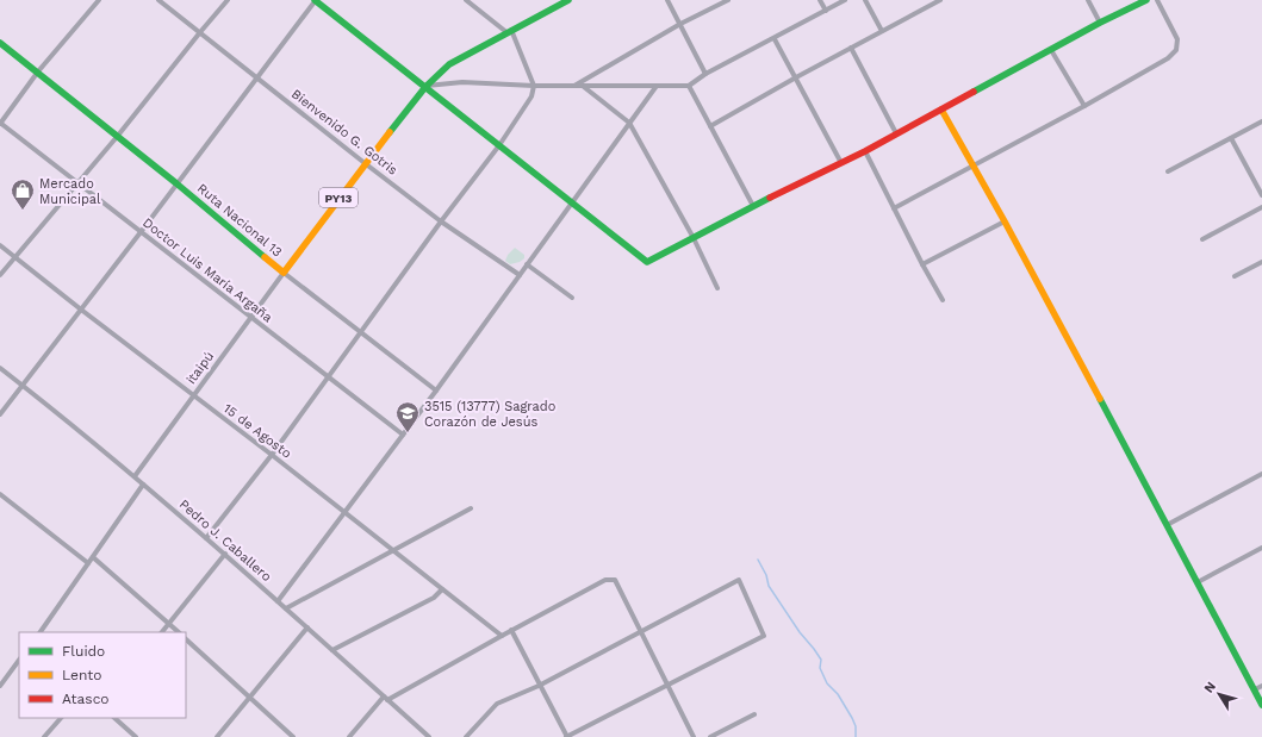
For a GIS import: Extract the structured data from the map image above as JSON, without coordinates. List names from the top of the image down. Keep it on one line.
{"streets":{"main road":["PY13","Ruta Nacional 13"],"street":["Bienvenido G. Gotris","Doctor Luis María Argaña","itaipú","15 de Agosto","Pedro J. Caballero"]},"crossings":[["Bienvenido G. Gotris","Ruta Nacional 13"],["Ruta Nacional 13","itaipú"],["Doctor Luis María Argaña","itaipú"],["itaipú","15 de Agosto"],["itaipú","Pedro J. Caballero"]],"places":{"shop":["Mercado Municipal"],"school or university":["3515 (13777) Sagrado Corazón de Jesús"]},"legend":["Fluido","Lento","Atasco"],"north":"top left"}
